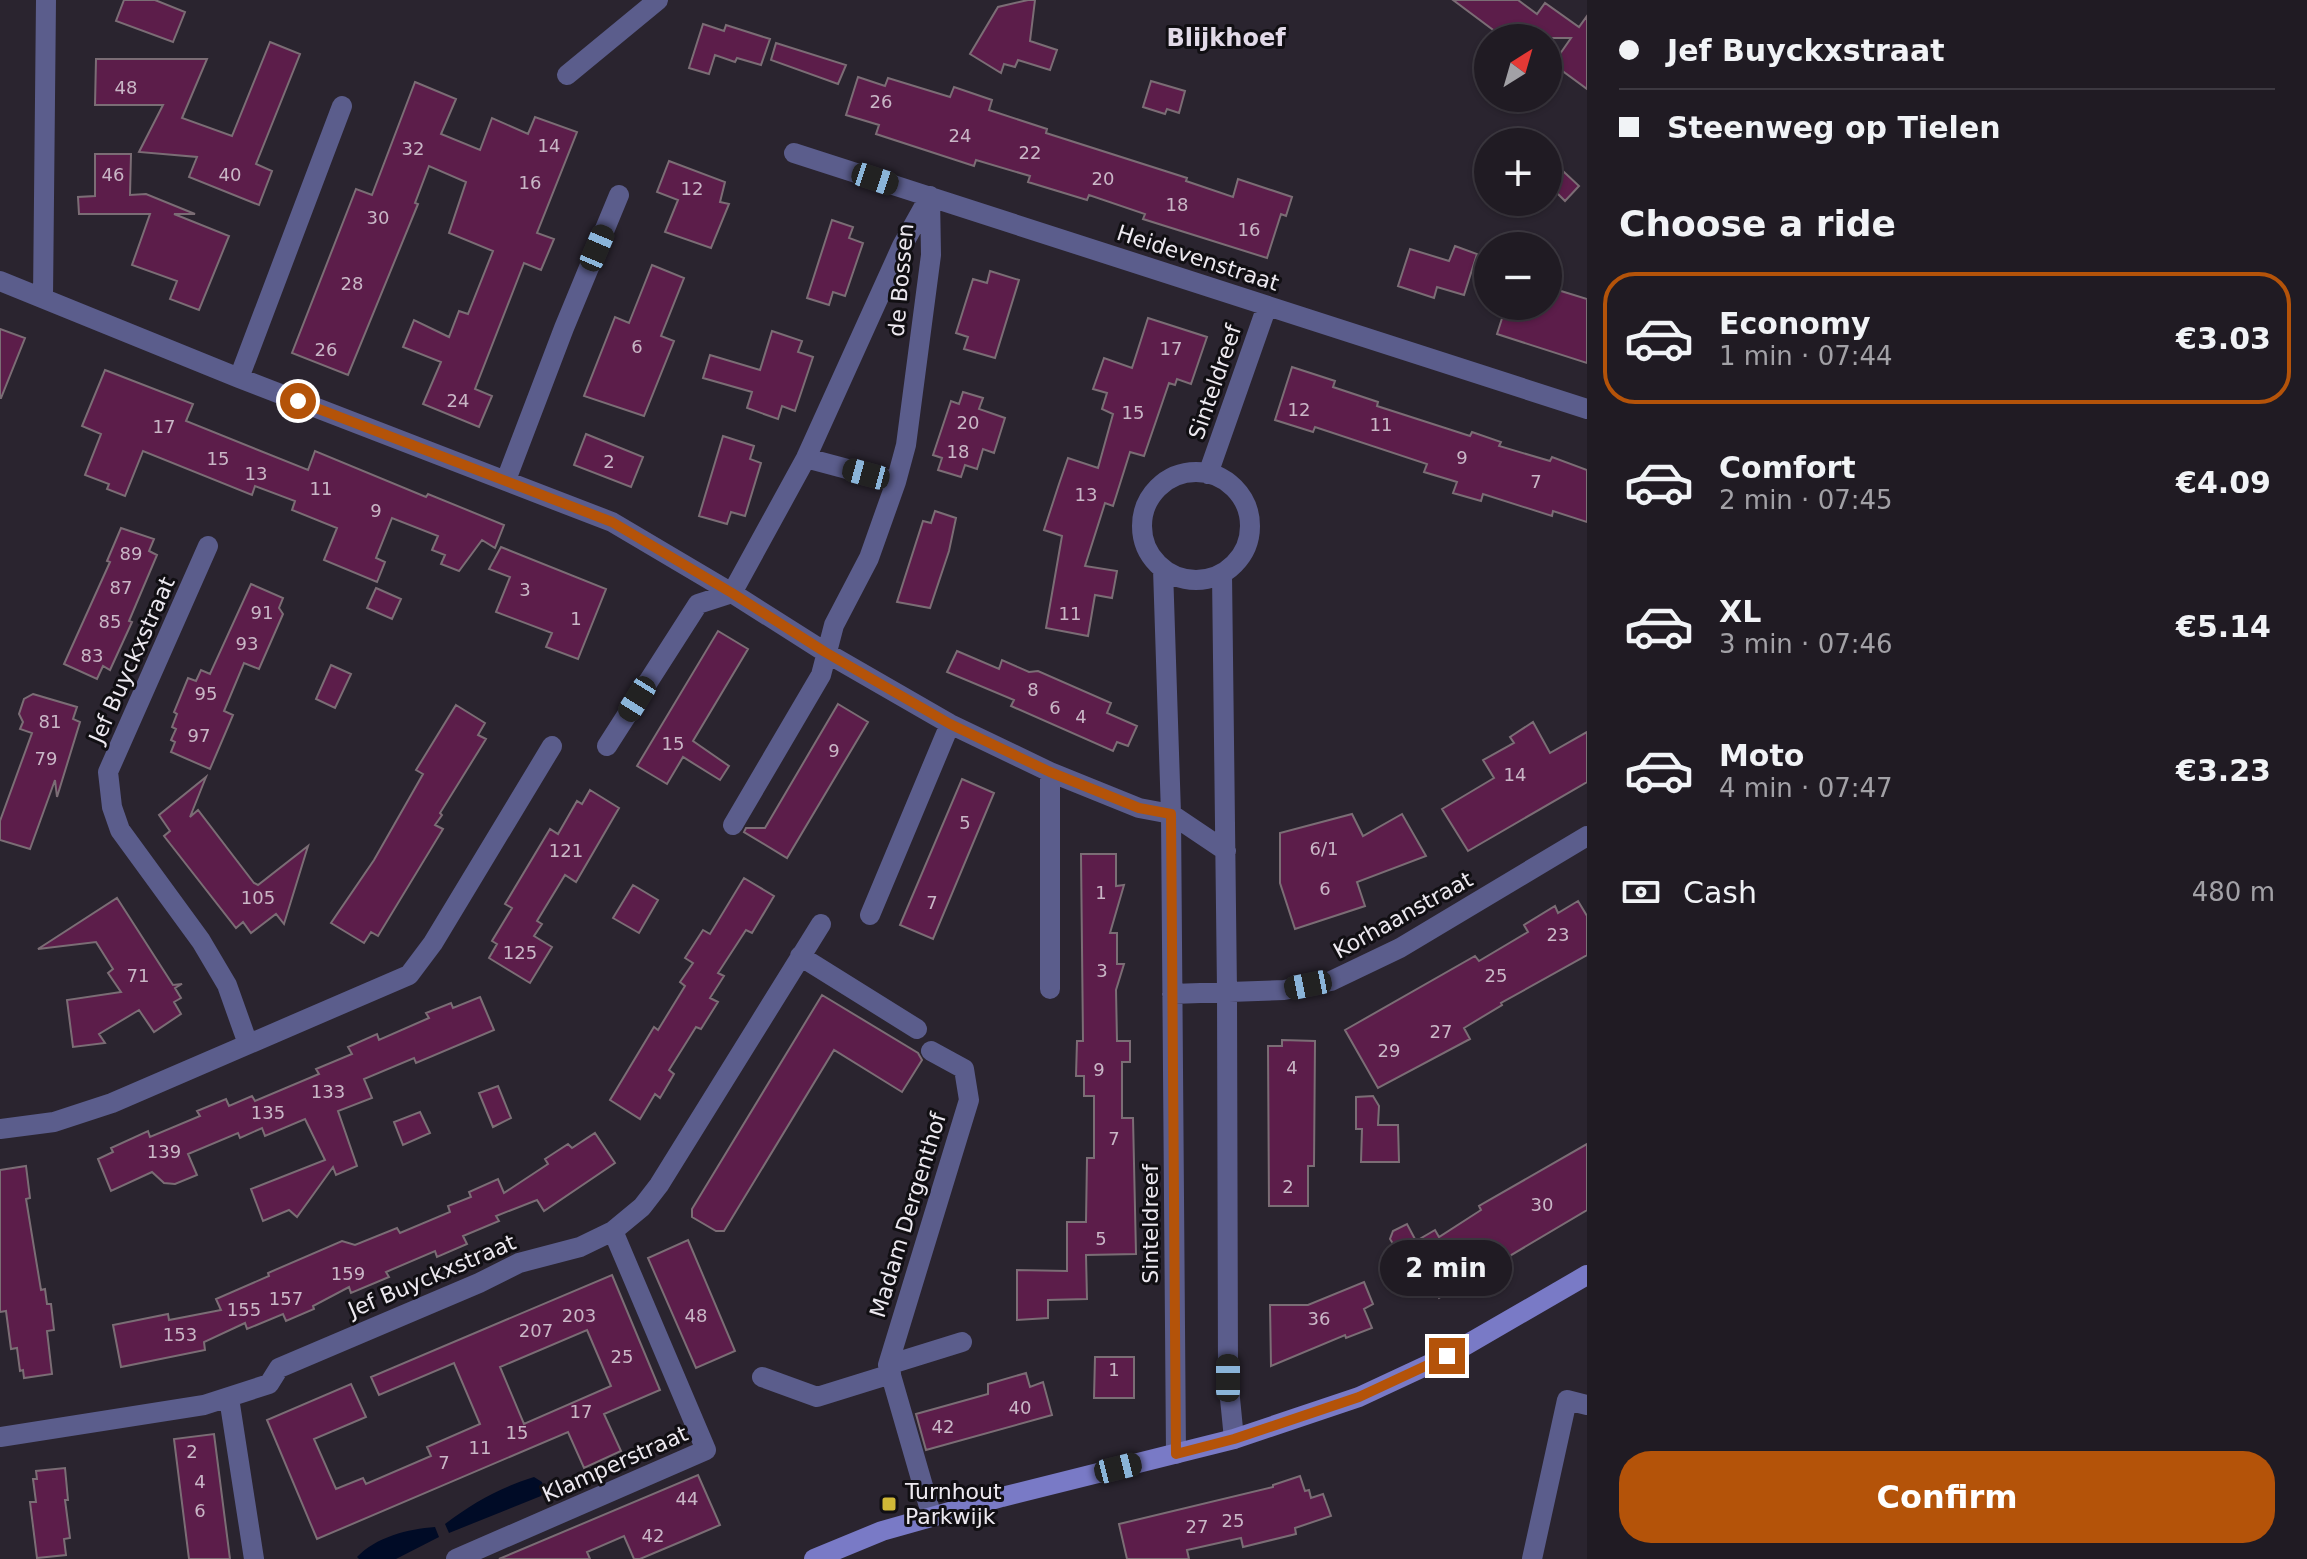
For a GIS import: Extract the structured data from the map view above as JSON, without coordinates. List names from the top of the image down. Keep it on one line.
{"streets":{"street":["Heidevenstraat","de Bossen","Sinteldreef","Jef Buyckxstraat","Korhaanstraat","Madam Dergenthof","Klamperstraat"]},"crossings":[["Heidevenstraat","de Bossen"],["Heidevenstraat","Sinteldreef"],["Jef Buyckxstraat","Klamperstraat"]],"districts":["Blijkhoef"],"places":{"transit":["Turnhout Parkwijk"]},"house_numbers":["48","26","24","14","32","22","46","40","20","16","12","18","30","16","28","6","17","26","24","12","15","20","11","17","18","9","15","2","13","7","11","13","9","89","87","3","91","11","1","85","93","83","8","95","6","4","81","97","15","9","79","14","5","6/1","121","6","1","105","7","23","125","3","71","25","27","29","4","9","133","135","7","139","2","30","5","159","157","155","203","48","36","207","153","25","1","40","17","42","15","11","2","7","4","44","6","25","27","42"],"north":"top right","page":{"banner":["Jef Buyckxstraat","Steenweg op Tielen"],"map_buttons":["+","−"],"heading":"Choose a ride","list":[{"name":"Economy","note":"1 min · 07:44","value":"€3.03"},{"name":"Comfort","note":"2 min · 07:45","value":"€4.09"},{"name":"XL","note":"3 min · 07:46","value":"€5.14"},{"name":"Moto","note":"4 min · 07:47","value":"€3.23"}],"pay":["Cash","480 m"],"bubble":"2 min","buttons":"Confirm"}}
